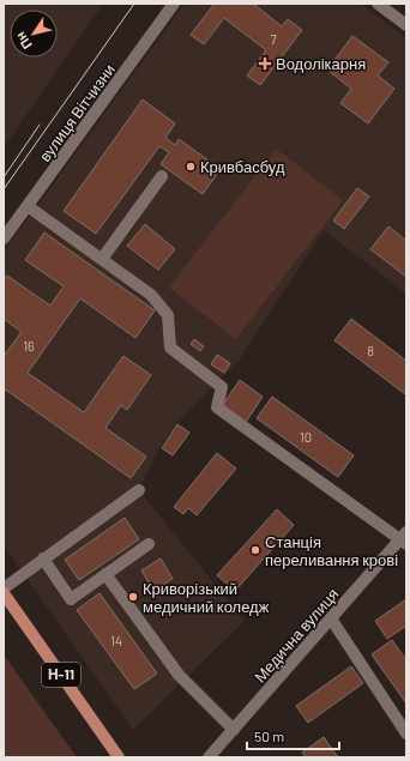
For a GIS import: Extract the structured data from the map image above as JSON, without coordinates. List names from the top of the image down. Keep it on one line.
{"streets":{"main road":["Н-11"],"street":["вулиця Вітчизни","Медична вулиця"]},"places":{"health":["Водолікарня"],"other":["Кривбасбуд","Станція переливання крові","Криворізький медичний коледж"]},"house_numbers":["7","16","8","10","14"],"scale_bar":"50 m","north":"bottom left"}
